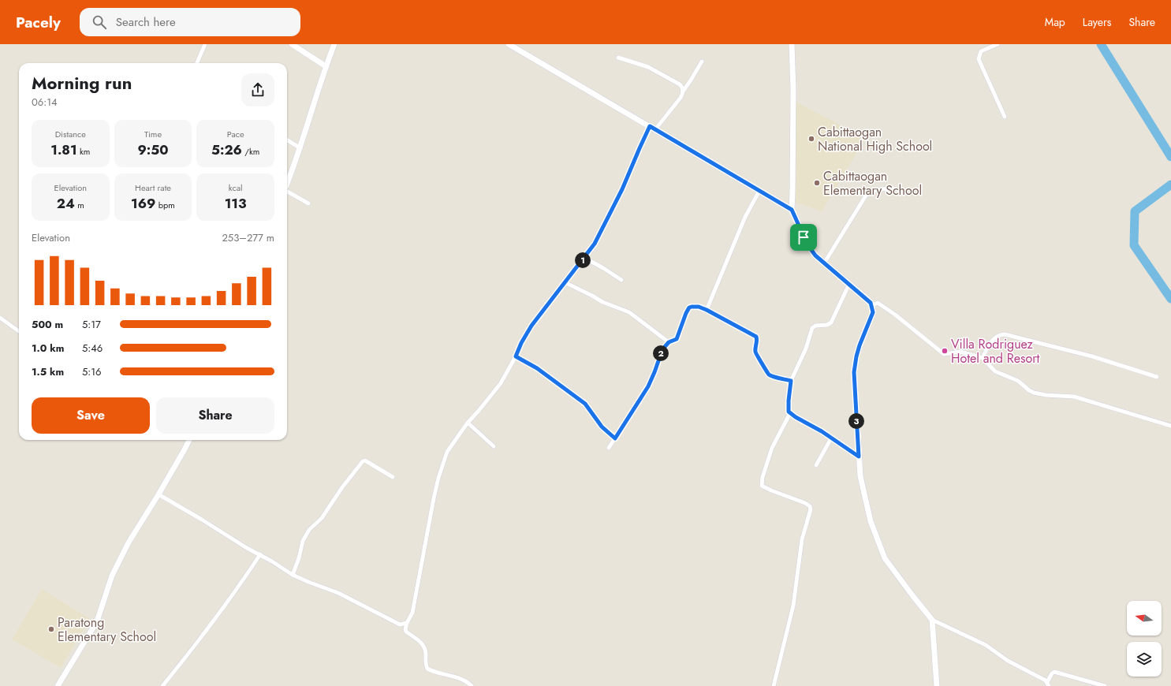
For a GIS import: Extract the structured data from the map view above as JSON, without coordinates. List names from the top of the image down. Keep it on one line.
{"places":["Cabittaogan National High School","Cabittaogan Elementary School","Villa Rodriguez Hotel and Resort","Paratong Elementary School"],"north":"left","page":{"header":"Pacely","search":"Search here","nav":["Map","Layers","Share"],"heading":["Morning run","06:14"],"stats":[["Distance","1.81 km"],["Time","9:50"],["Pace","5:26 /km"],["Elevation","24 m"],["Heart rate","169 bpm"],["kcal","113"]],"chart":["Elevation","253–277 m"],"pins":["1","2","3"],"list":[{"name":"500 m","note":"5:17"},{"name":"1.0 km","note":"5:46"},{"name":"1.5 km","note":"5:16"}],"buttons":["Save","Share"]}}
